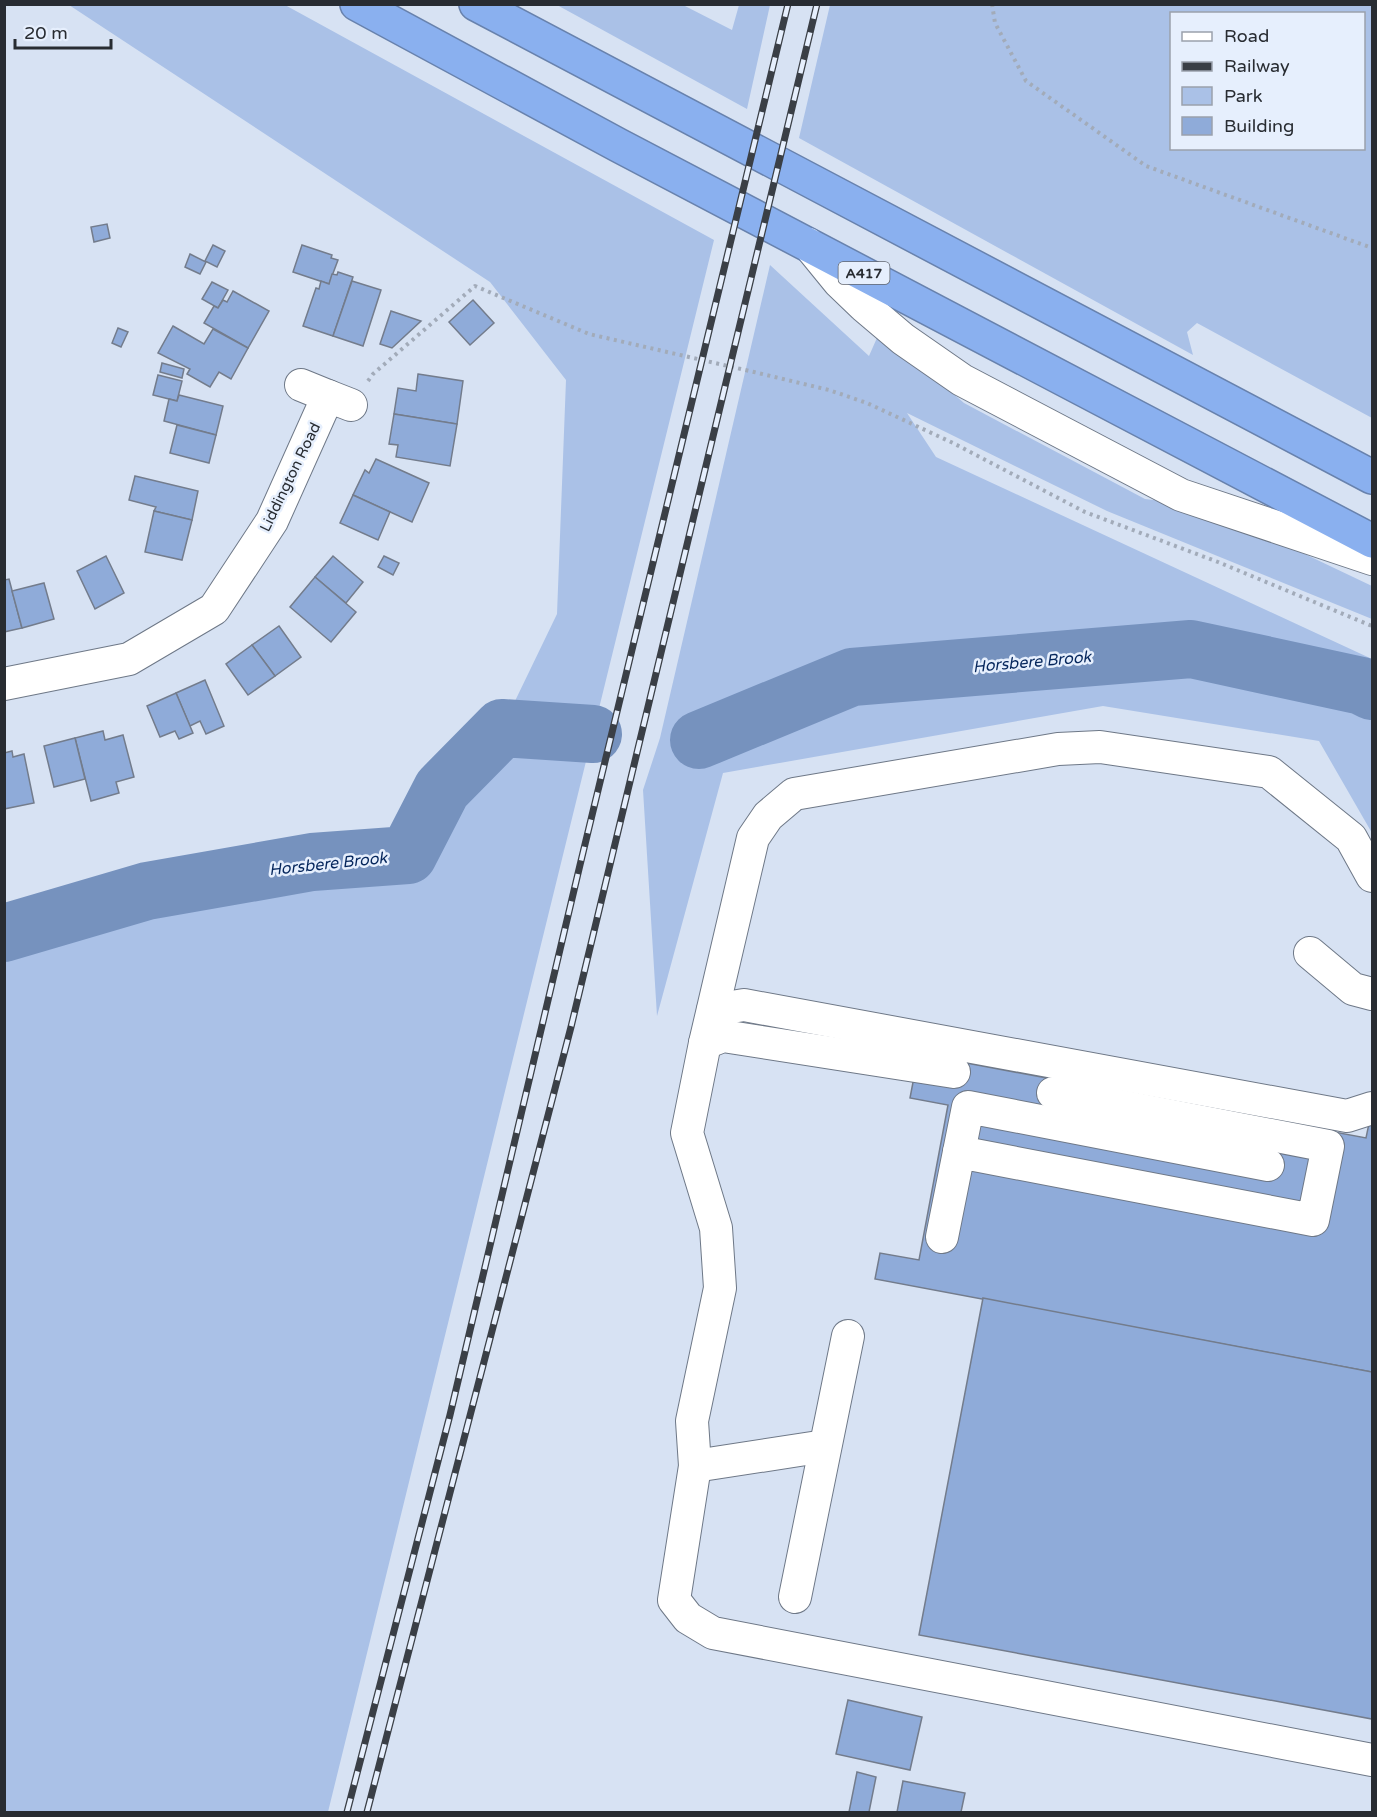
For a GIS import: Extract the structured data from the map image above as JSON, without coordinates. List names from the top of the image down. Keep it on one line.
{"streets":{"highway":["A417"],"street":["Liddington Road"]},"water":["Horsbere Brook"],"legend":["Road","Railway","Park","Building"],"scale_bar":"20 m"}
